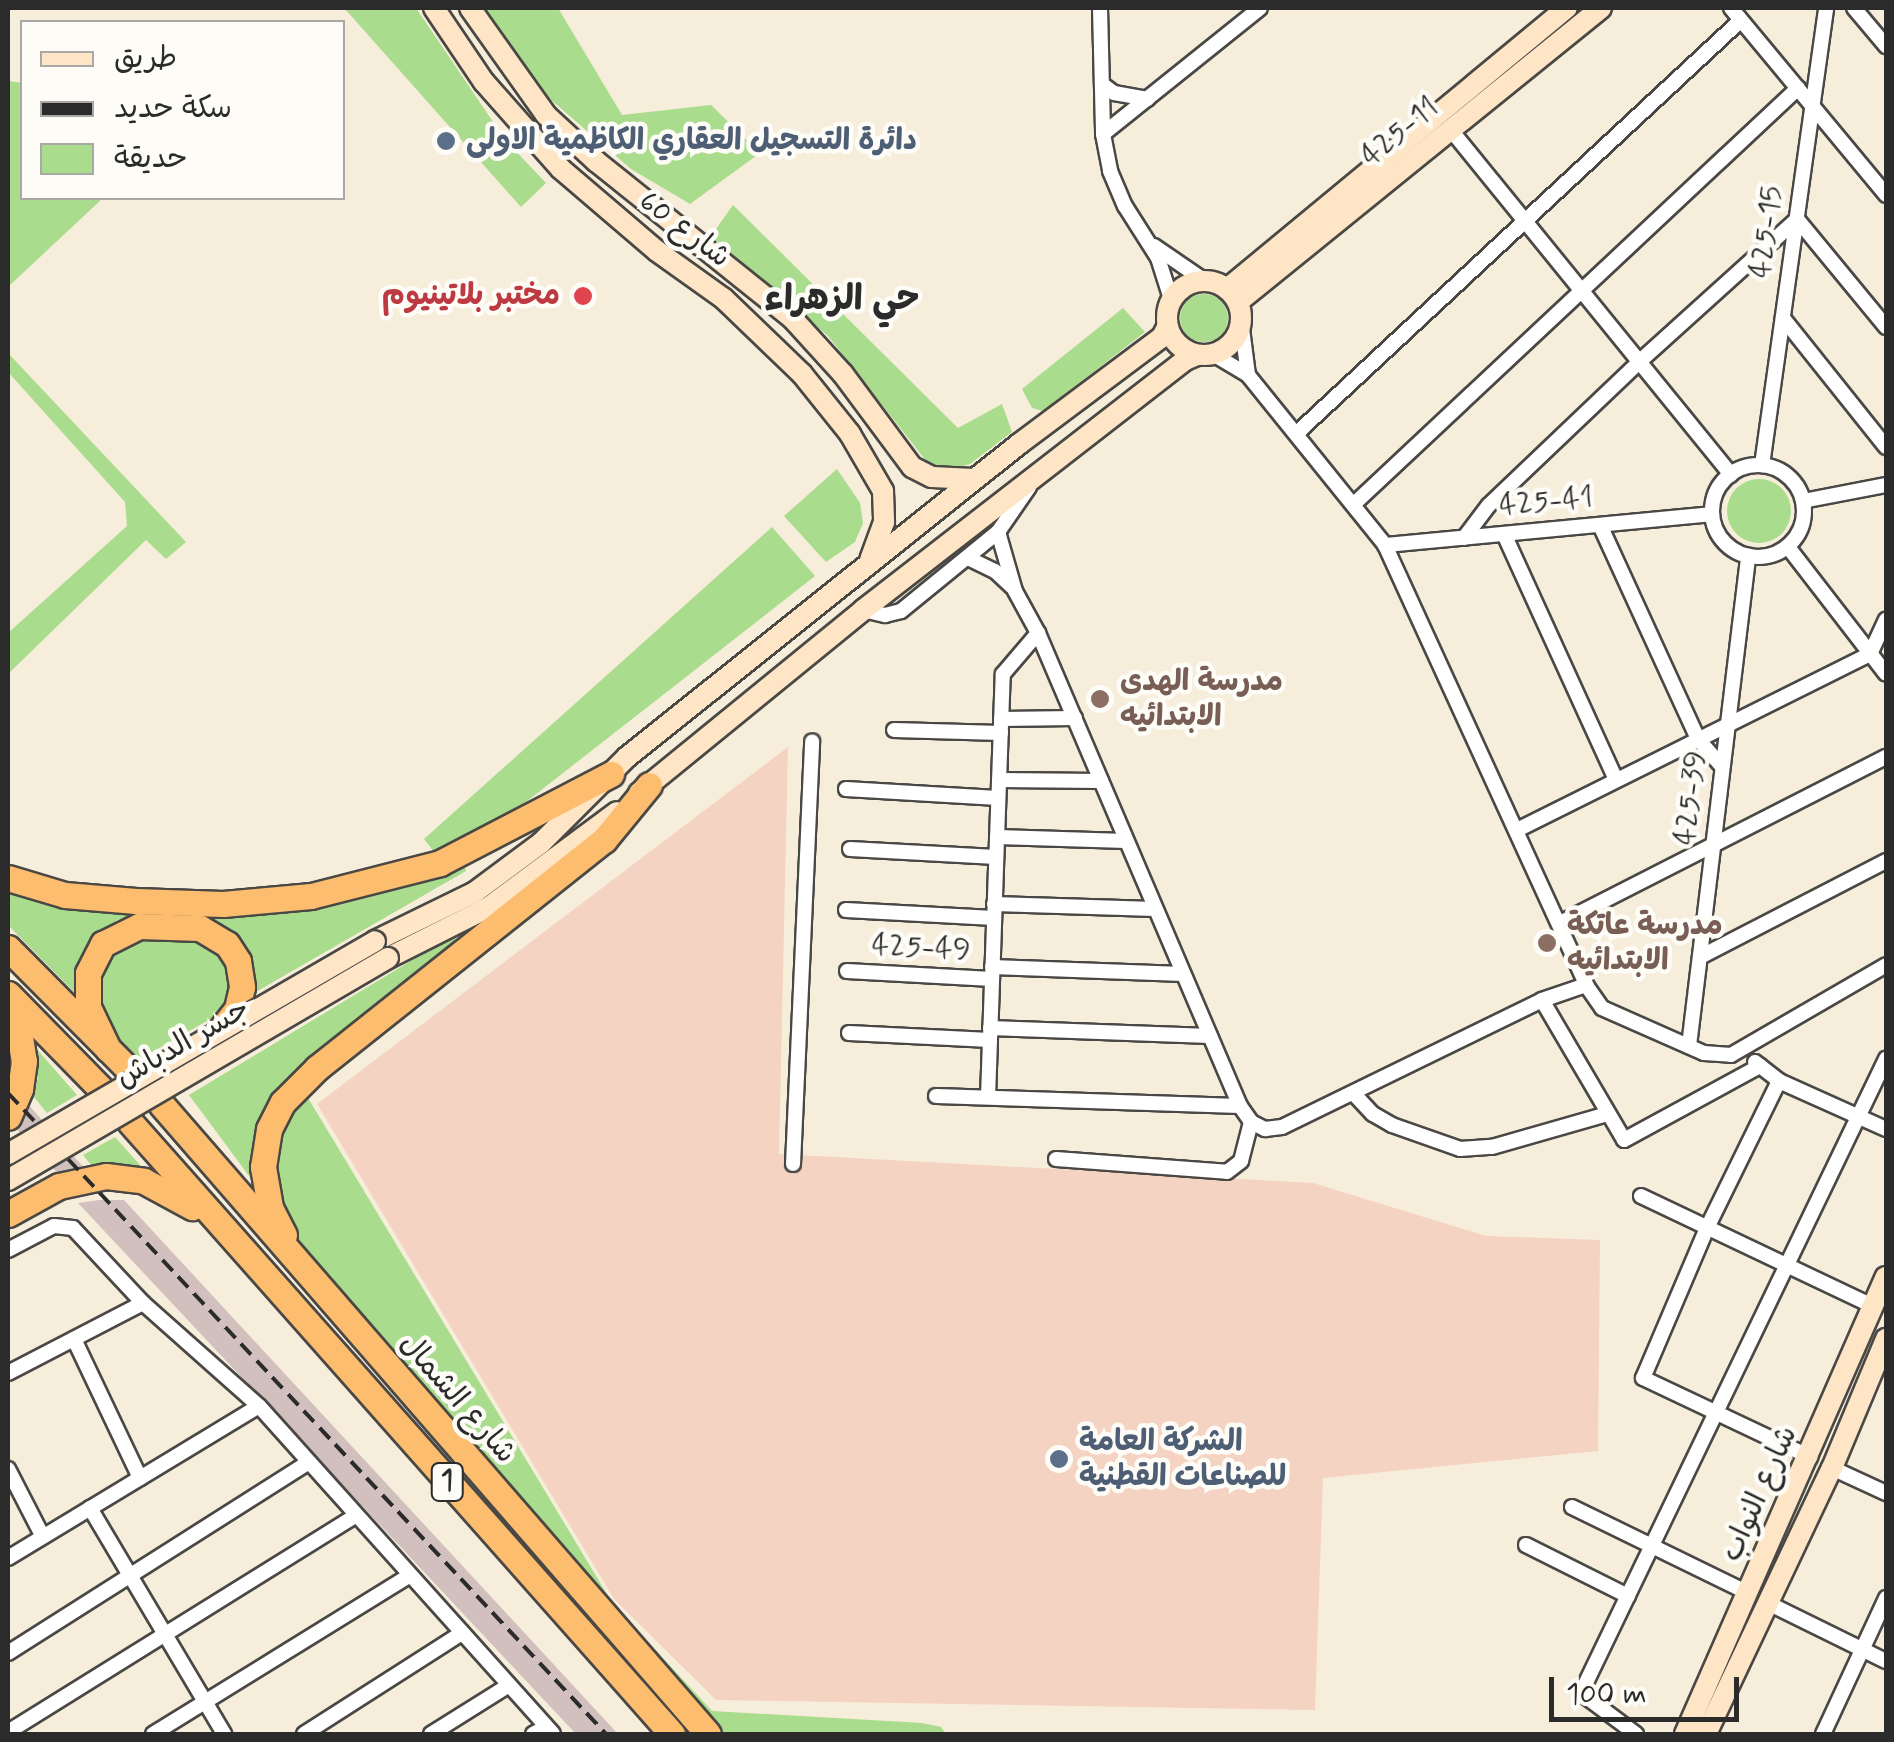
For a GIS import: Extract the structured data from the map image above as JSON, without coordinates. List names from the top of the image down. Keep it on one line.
{"streets":{"highway":["شارع الشمال","1"],"street":["425-11","شارع 60","425-15","425-41","425-39","425-49","جسر الدباش","شارع النواب"]},"crossings":[["425-15","425-41"],["425-15","425-39"],["425-41","425-39"]],"districts":["حي الزهراء"],"places":["دائرة التسجيل العقاري الكاظمية الاولى","مختبر بلاتينيوم","مدرسة الهدى الابتدائيه","مدرسة عاتكة الابتدائيه","الشركة العامة للصناعات القطنية"],"legend":["طريق","سكة حديد","حديقة"],"scale_bar":"100 m"}
